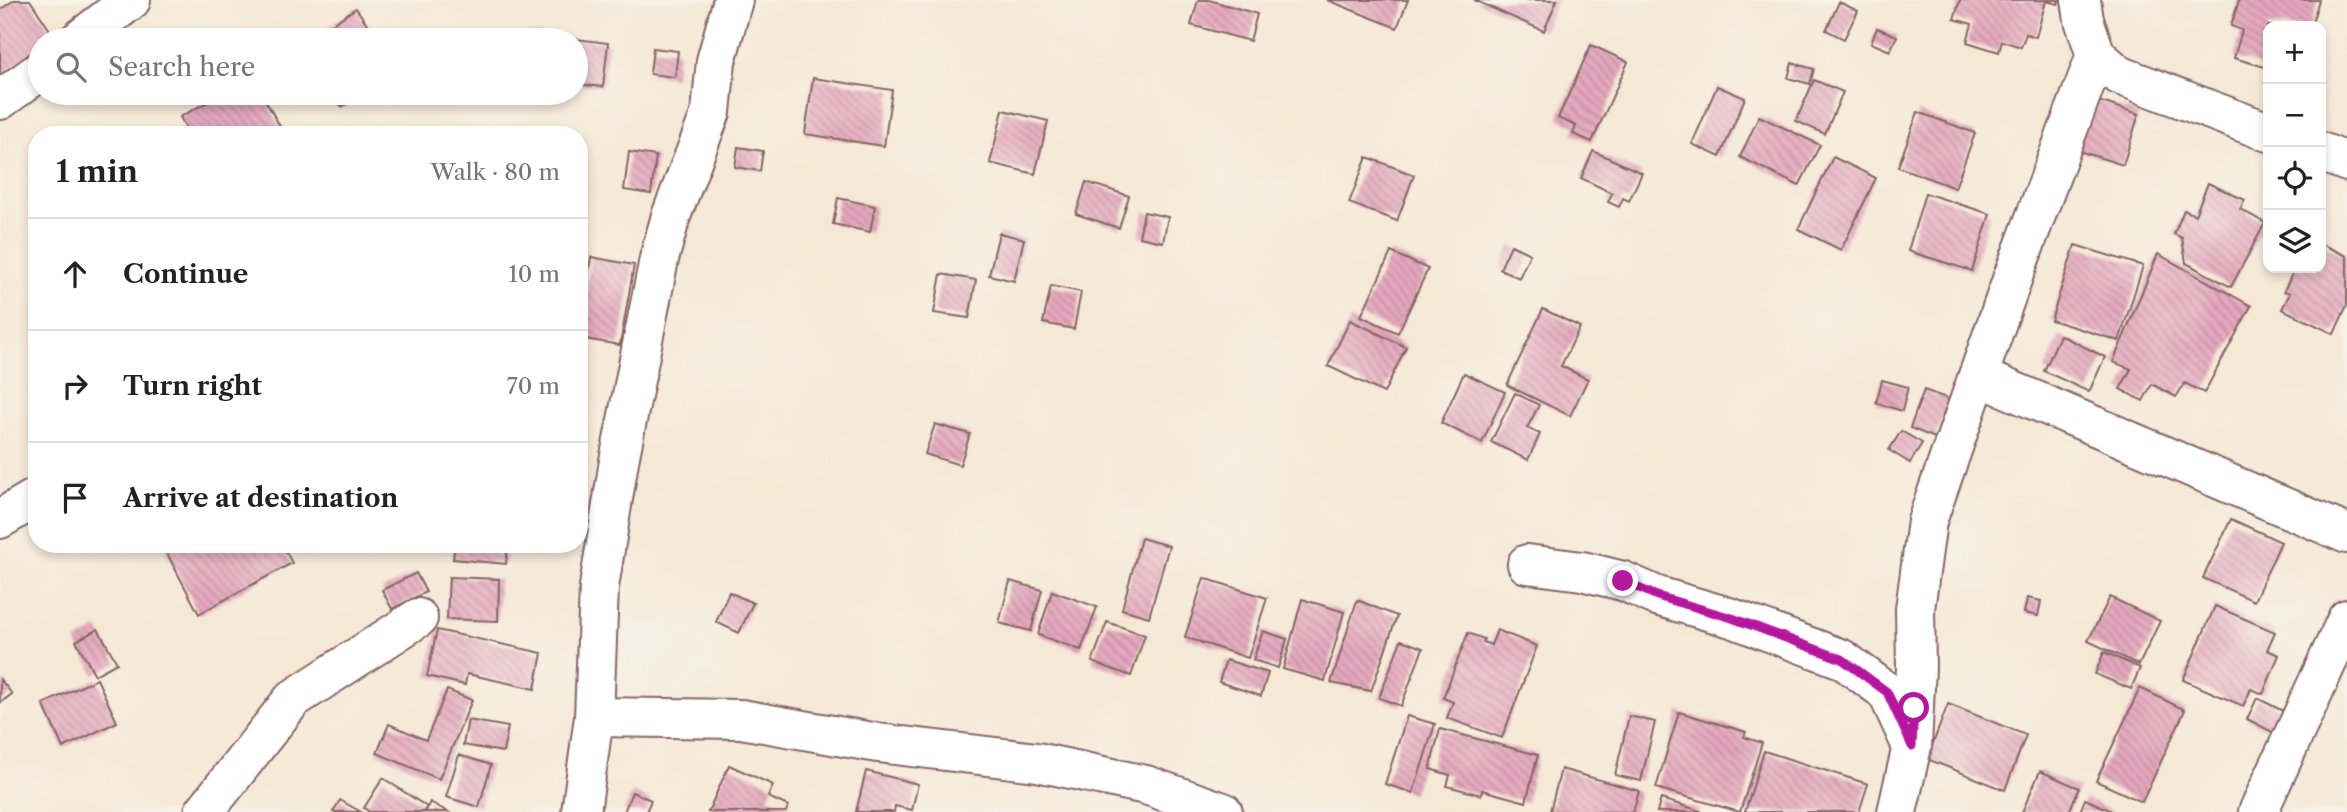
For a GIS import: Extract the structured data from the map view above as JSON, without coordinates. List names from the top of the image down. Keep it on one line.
{"page":{"map_buttons":["+","−"],"search":"Search here","heading":["1 min","Walk · 80 m"],"list":[["Continue","10 m"],["Turn right","70 m"],"Arrive at destination"]}}
